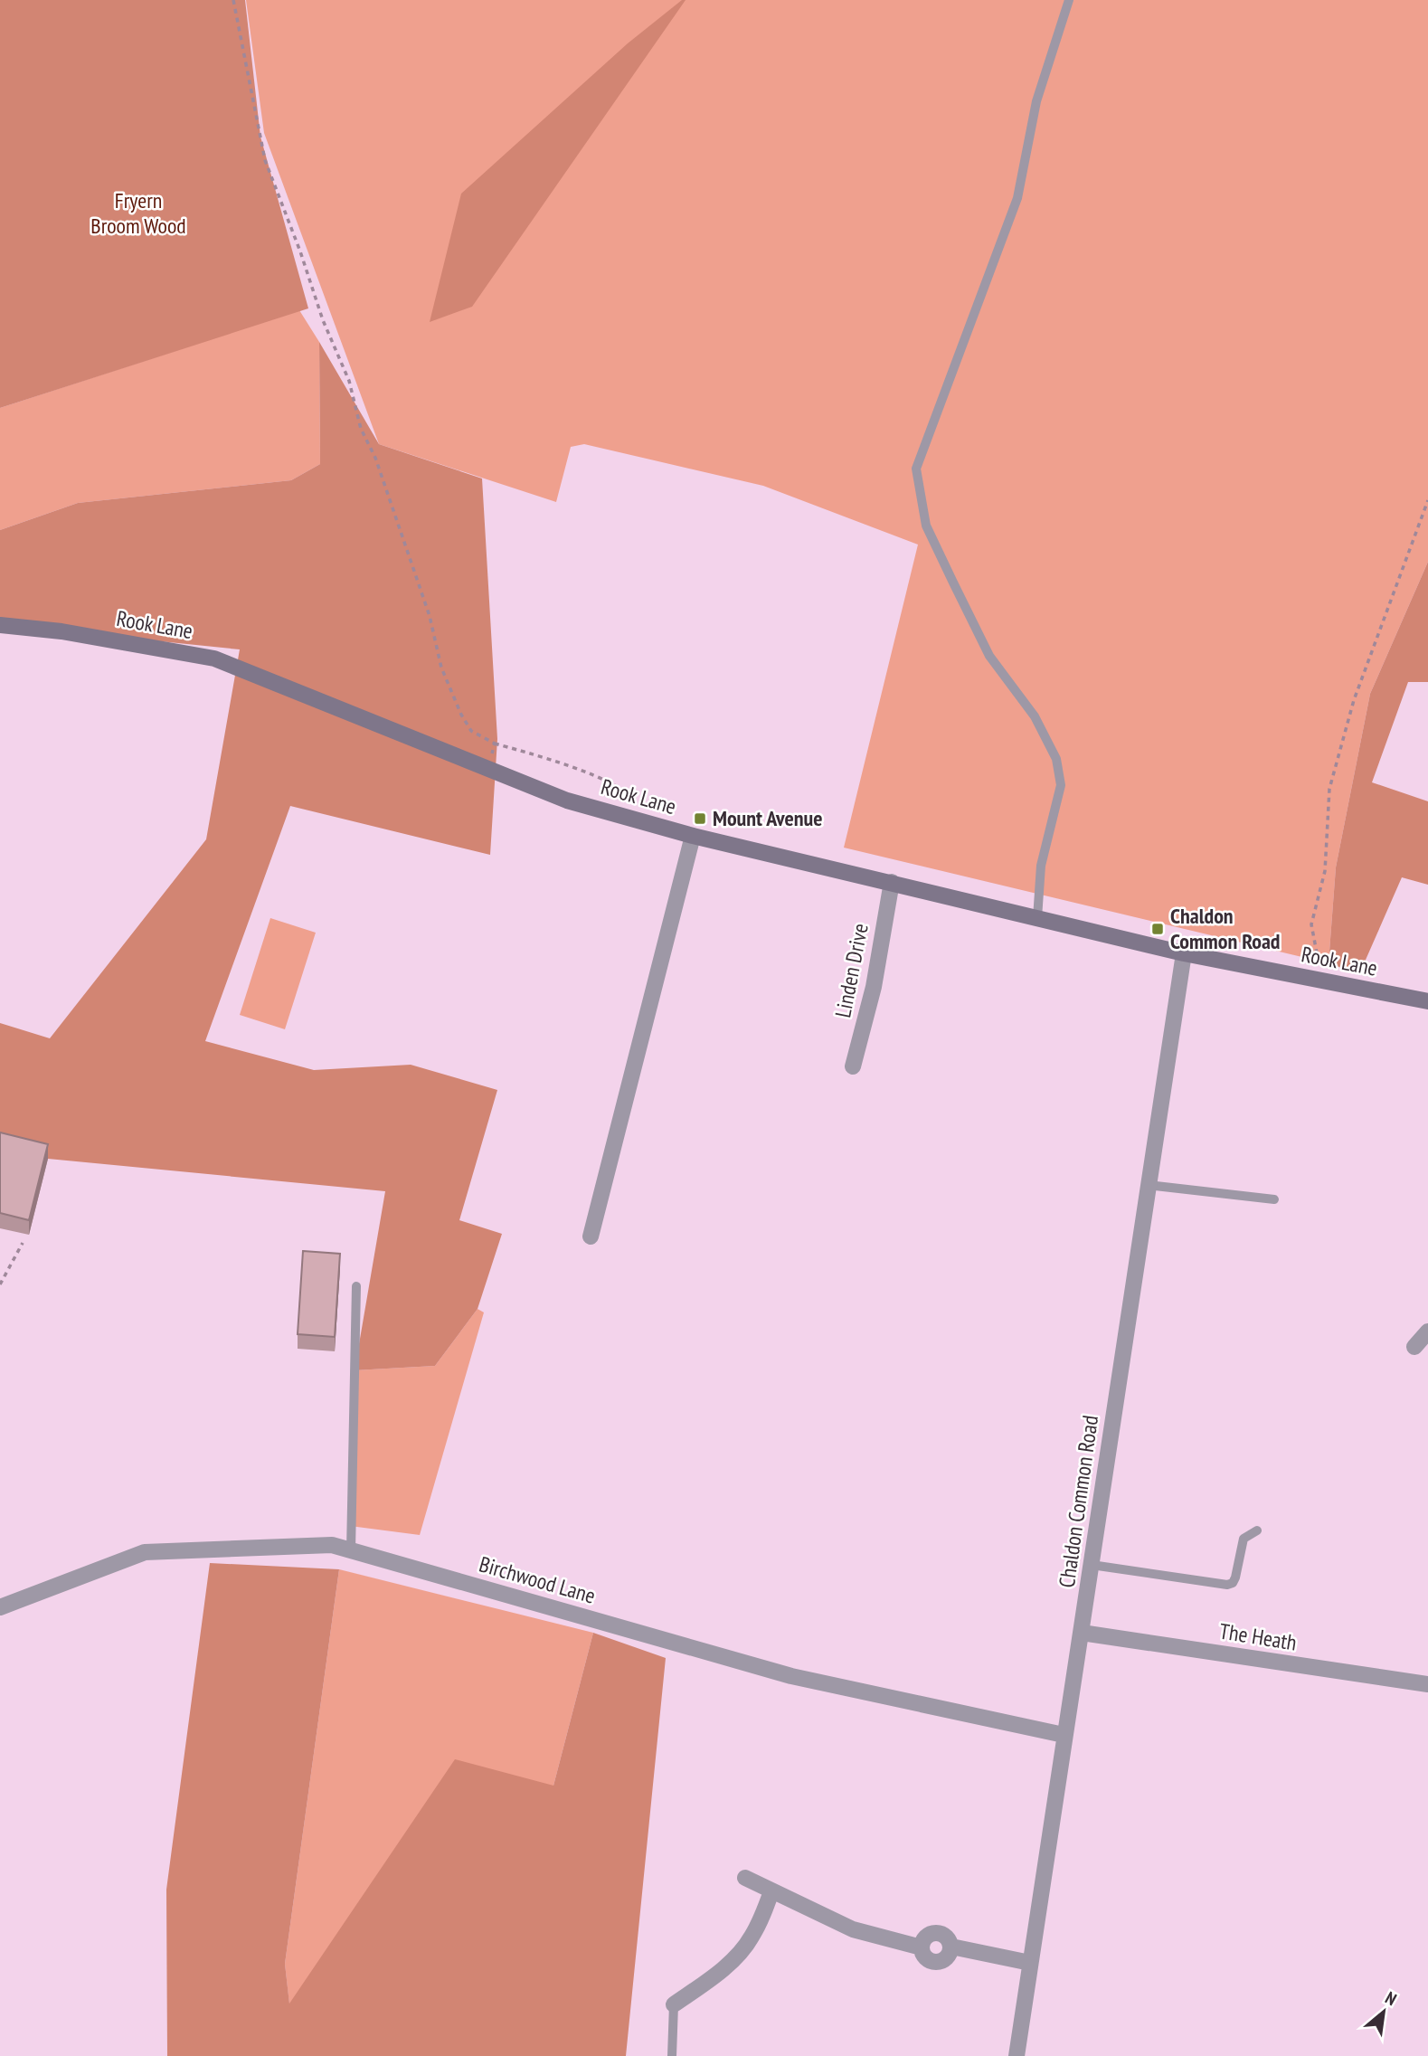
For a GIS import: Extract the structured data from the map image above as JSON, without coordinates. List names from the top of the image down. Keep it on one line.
{"streets":{"main road":["Rook Lane"],"street":["Linden Drive","Chaldon Common Road","Birchwood Lane","The Heath"]},"crossings":[["Rook Lane","Linden Drive"],["Rook Lane","Chaldon Common Road"],["Chaldon Common Road","Birchwood Lane"],["Chaldon Common Road","The Heath"]],"parks":["Fryern Broom Wood"],"places":{"transit":["Mount Avenue","Chaldon Common Road"]},"north":"top right"}
